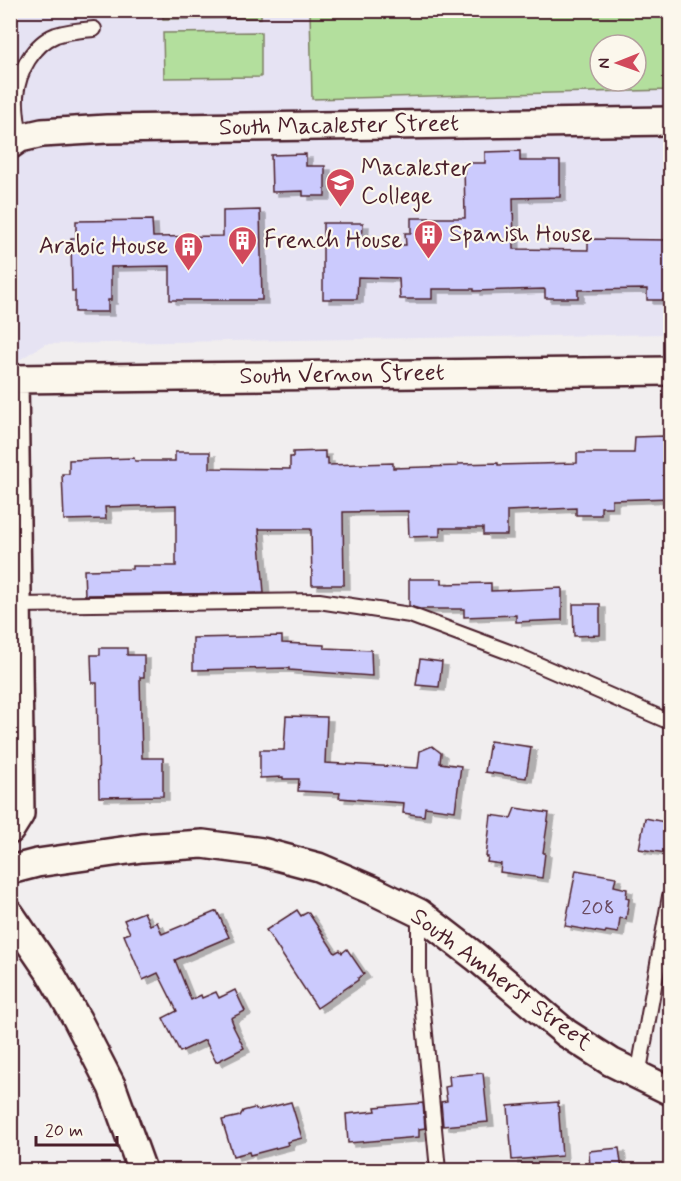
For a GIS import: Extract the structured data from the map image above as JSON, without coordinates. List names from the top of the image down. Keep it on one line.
{"streets":{"street":["South Macalester Street","South Vernon Street","South Amherst Street"]},"places":{"school or university":["Macalester College"],"building":["Spanish House","French House","Arabic House"]},"house_numbers":["208"],"scale_bar":"20 m","north":"left"}
